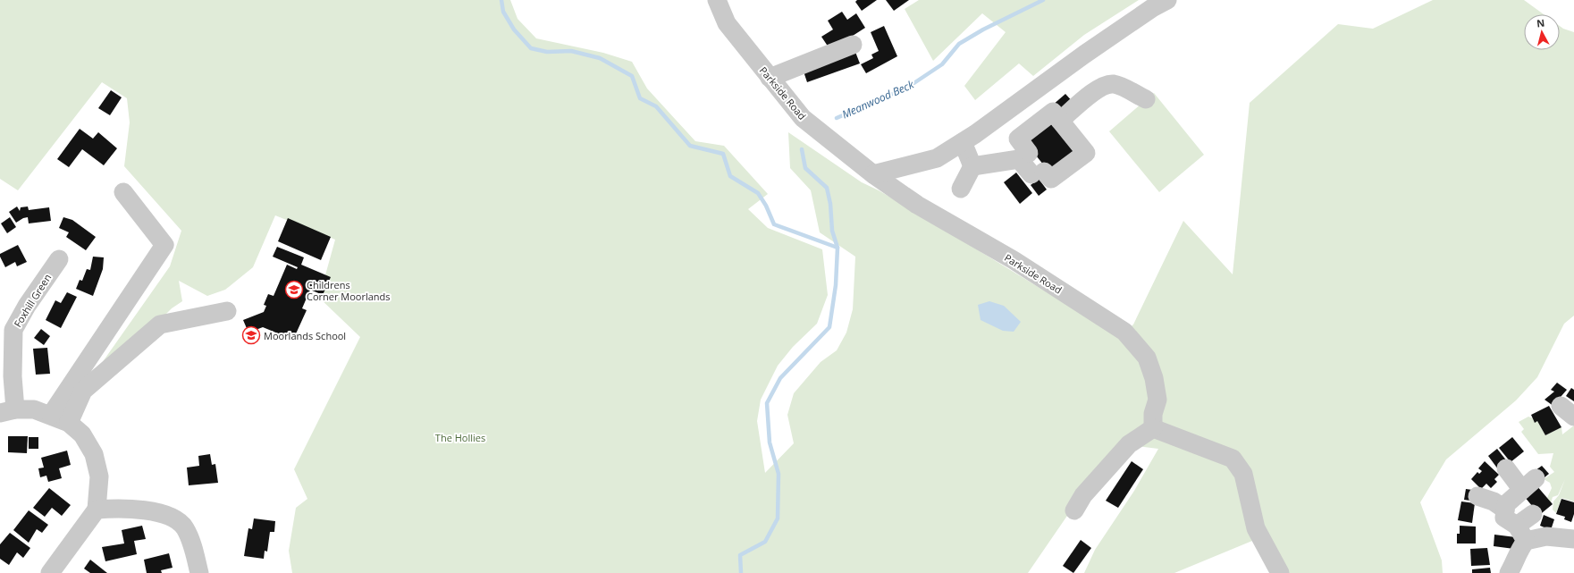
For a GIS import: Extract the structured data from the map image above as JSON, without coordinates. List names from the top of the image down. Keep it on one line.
{"streets":{"street":["Parkside Road","Foxhill Green"]},"water":["Meanwood Beck"],"parks":["The Hollies"],"places":{"school or university":["Childrens Corner Moorlands","Moorlands School"]},"north":"top"}
